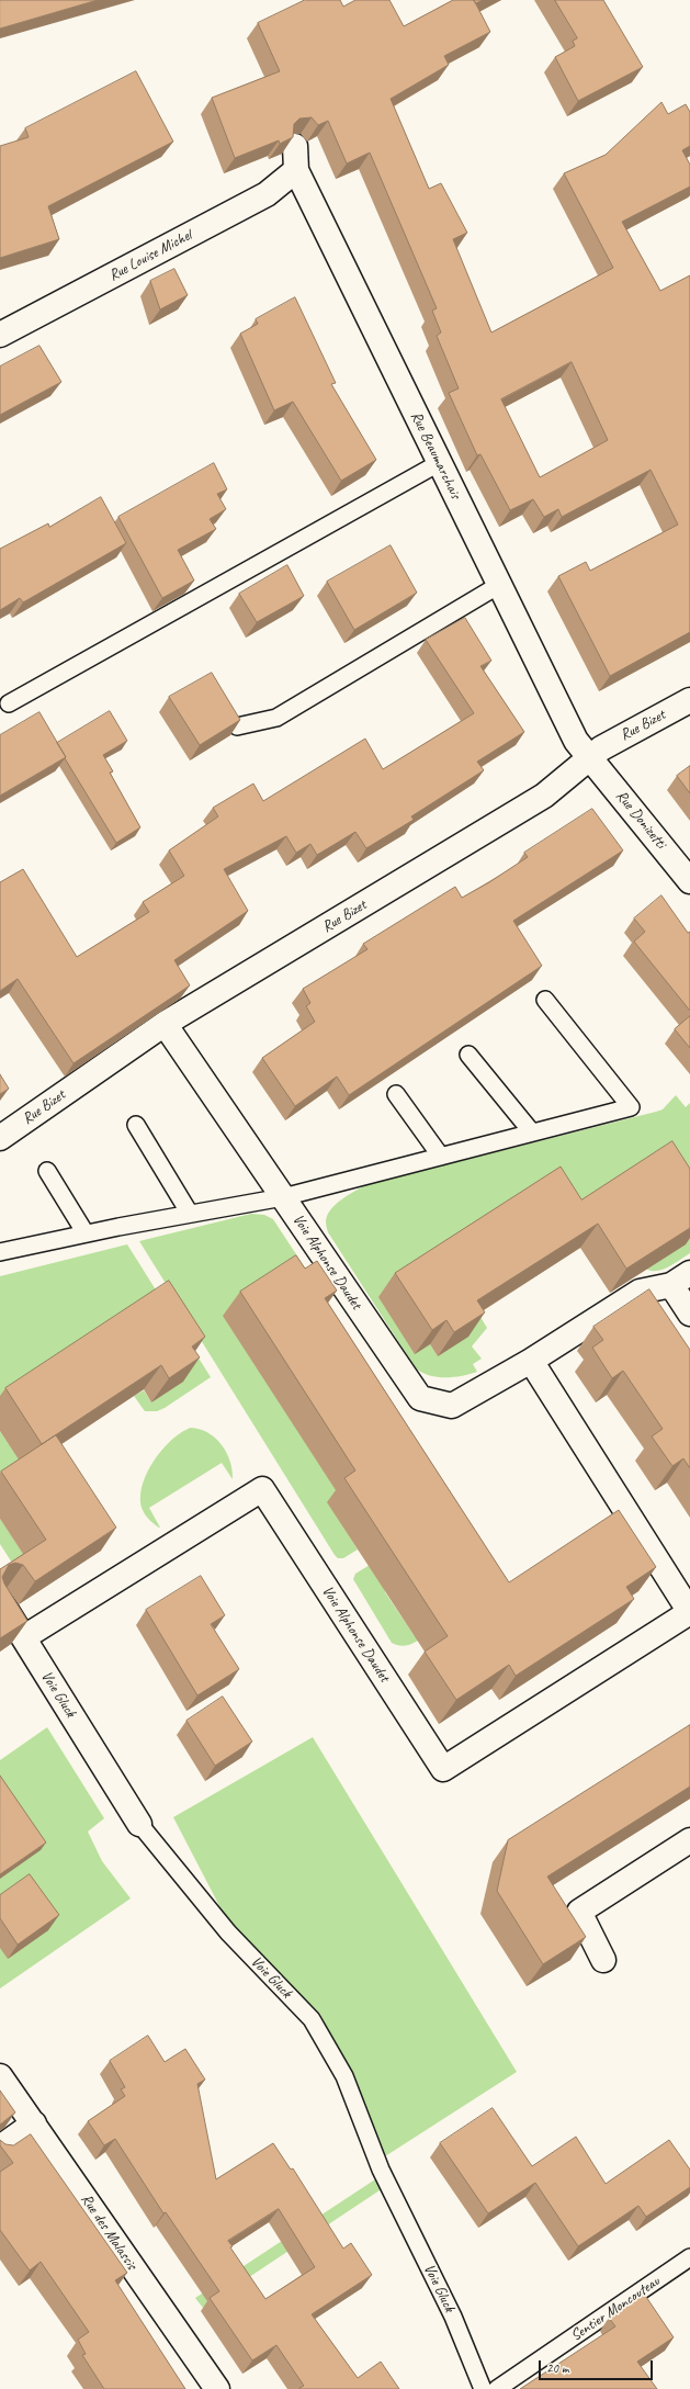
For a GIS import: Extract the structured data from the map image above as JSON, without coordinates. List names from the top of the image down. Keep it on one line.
{"streets":{"street":["Rue Louise Michel","Rue Beaumarchais","Rue Bizet","Rue Donizetti","Voie Alphonse Daudet","Voie Gluck","Rue des Malassis"],"lane":["Sentier Moncouteau"]},"crossings":[["Rue Louise Michel","Rue Beaumarchais"],["Rue Beaumarchais","Rue Bizet"],["Rue Beaumarchais","Rue Donizetti"],["Rue Bizet","Rue Donizetti"],["Rue Bizet","Voie Alphonse Daudet"],["Voie Alphonse Daudet","Voie Gluck"]],"scale_bar":"20 m"}
